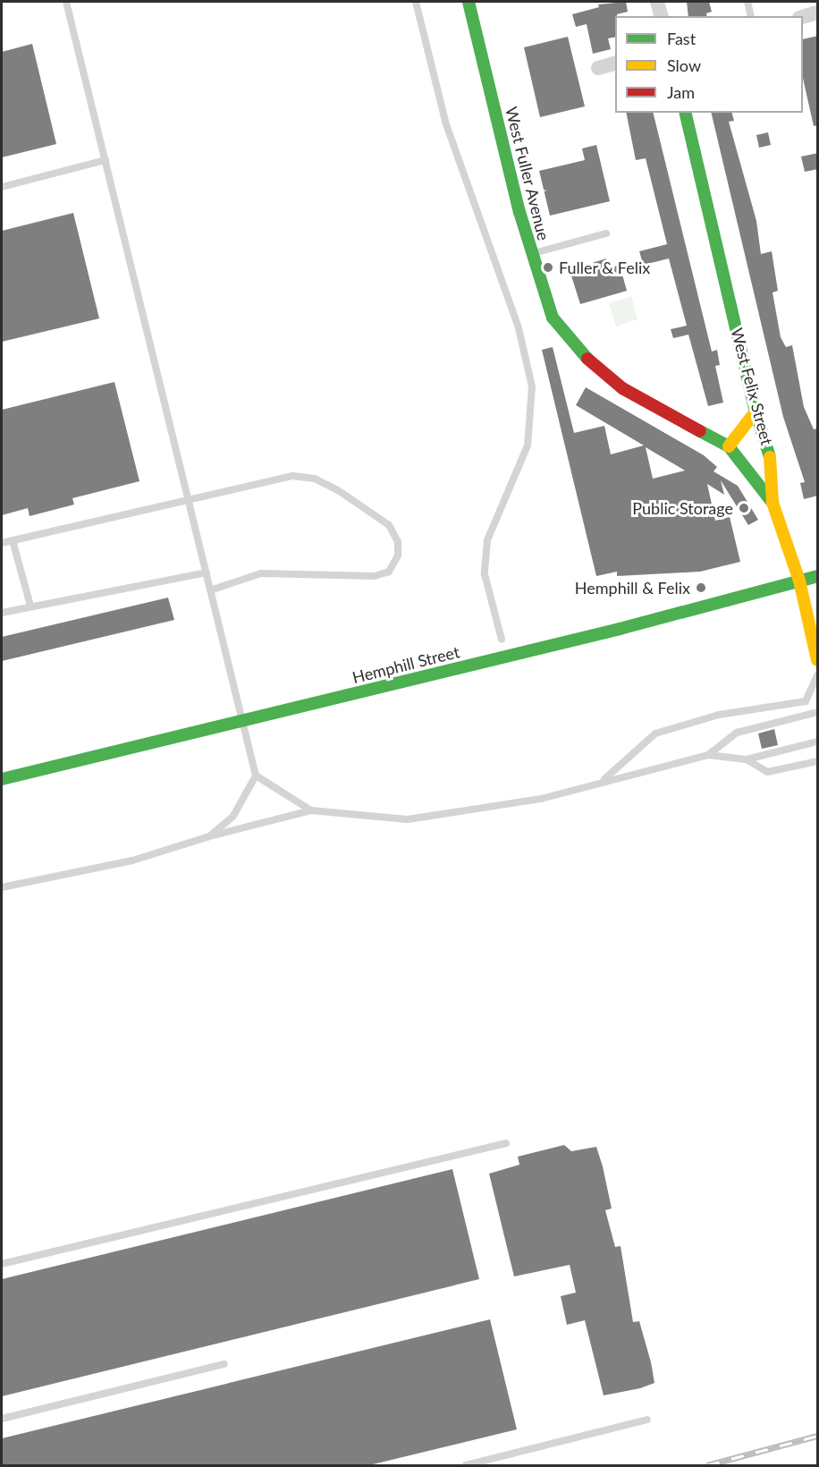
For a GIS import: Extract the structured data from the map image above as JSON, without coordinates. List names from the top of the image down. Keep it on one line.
{"streets":{"street":["West Fuller Avenue","West Felix Street","Hemphill Street"]},"crossings":[["West Fuller Avenue","West Felix Street"],["West Felix Street","Hemphill Street"]],"places":["Fuller & Felix","Public Storage","Hemphill & Felix"],"legend":["Fast","Slow","Jam"]}
